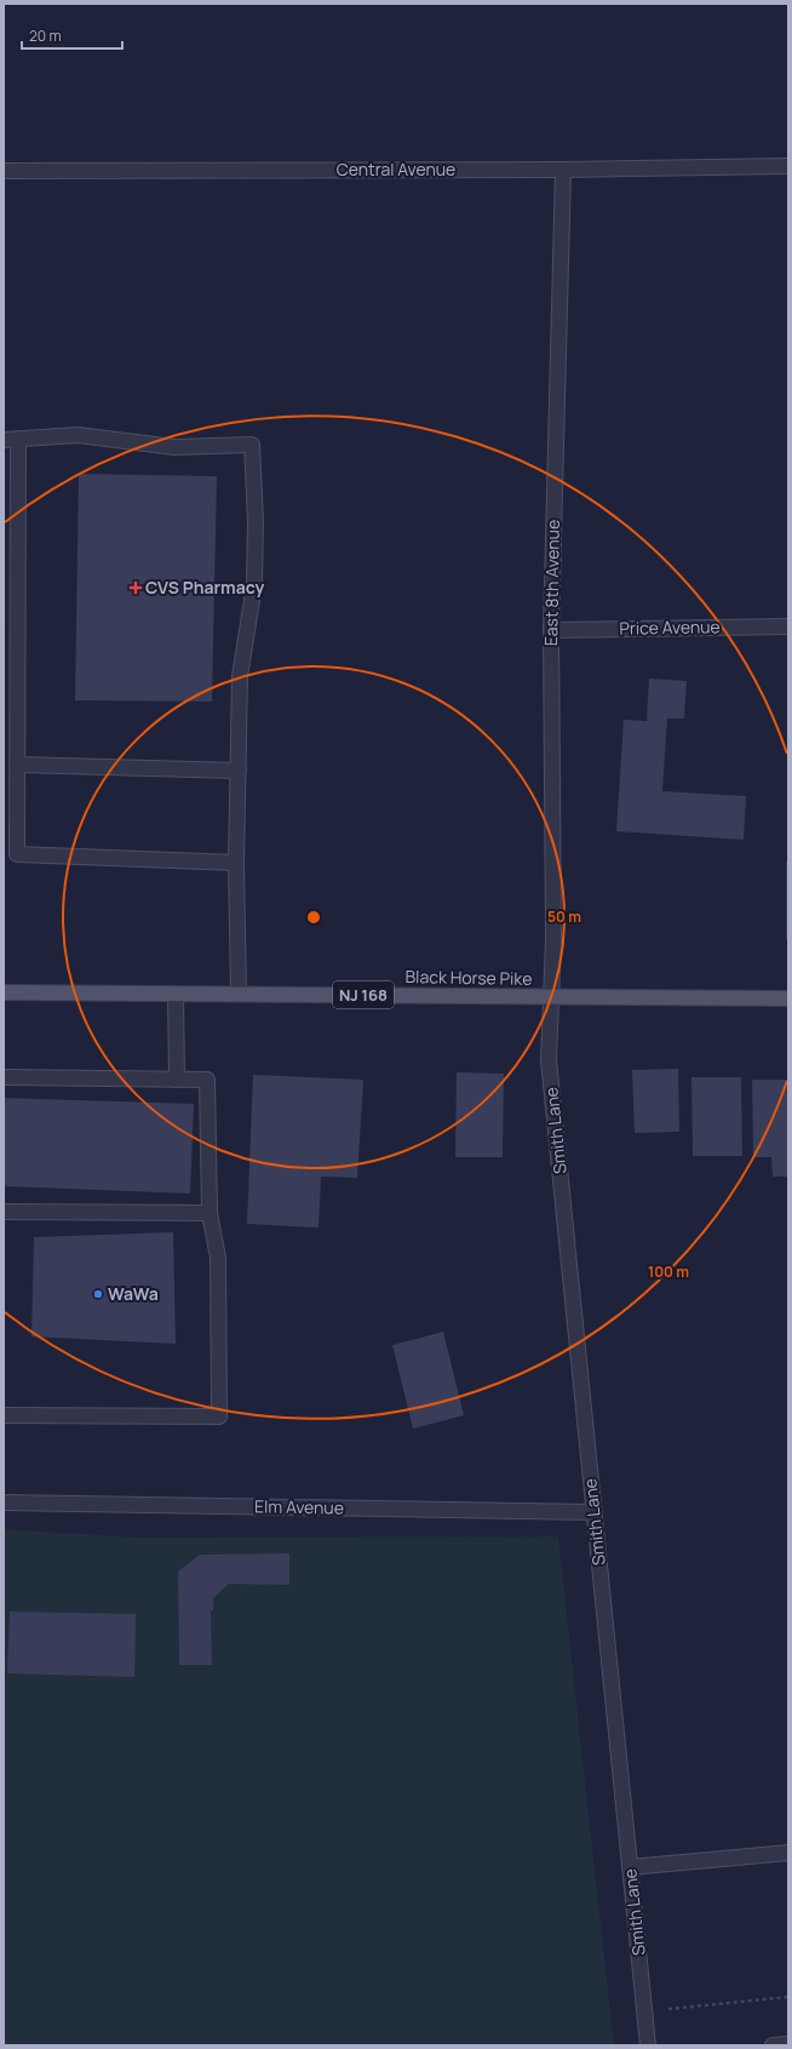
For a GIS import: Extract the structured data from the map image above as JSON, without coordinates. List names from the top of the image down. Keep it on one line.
{"streets":{"main road":["Black Horse Pike","NJ 168"],"street":["Central Avenue","East 8th Avenue","Price Avenue","Smith Lane","Elm Avenue"]},"crossings":[["Central Avenue","East 8th Avenue"],["East 8th Avenue","Price Avenue"],["East 8th Avenue","Black Horse Pike"],["East 8th Avenue","Smith Lane"],["Black Horse Pike","Smith Lane"],["Smith Lane","Elm Avenue"]],"places":{"health":["CVS Pharmacy"],"other":["WaWa"]},"scale_bar":"20 m","rings":["50 m","100 m"]}
